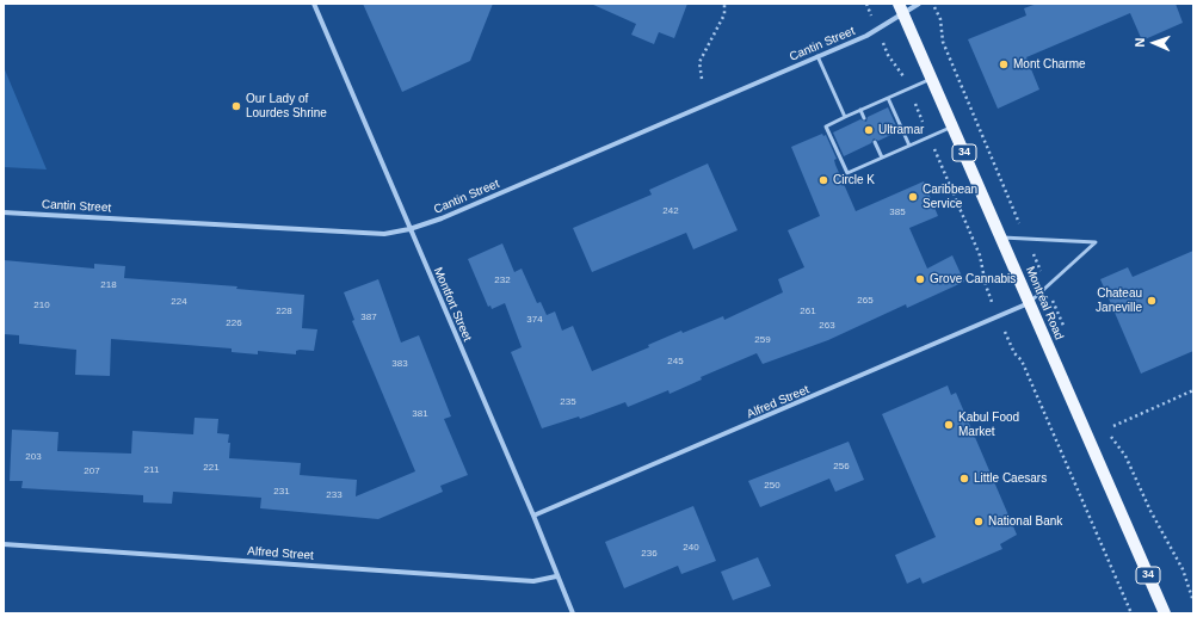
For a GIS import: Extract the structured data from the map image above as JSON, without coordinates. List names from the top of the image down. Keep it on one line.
{"streets":{"main road":["34","Montréal Road"],"street":["Cantin Street","Montfort Street","Alfred Street"]},"crossings":[["Cantin Street","Montréal Road"],["Cantin Street","Montfort Street"],["Montréal Road","Alfred Street"],["Montfort Street","Alfred Street"]],"places":["Mont Charme","Our Lady of Lourdes Shrine","Ultramar","Circle K","Caribbean Service","Grove Cannabis","Chateau Janeville","Kabul Food Market","Little Caesars","National Bank"],"house_numbers":["242","385","232","218","265","224","210","228","261","387","374","226","263","259","245","383","235","381","203","256","221","211","207","250","231","233","240","236"],"north":"left"}
